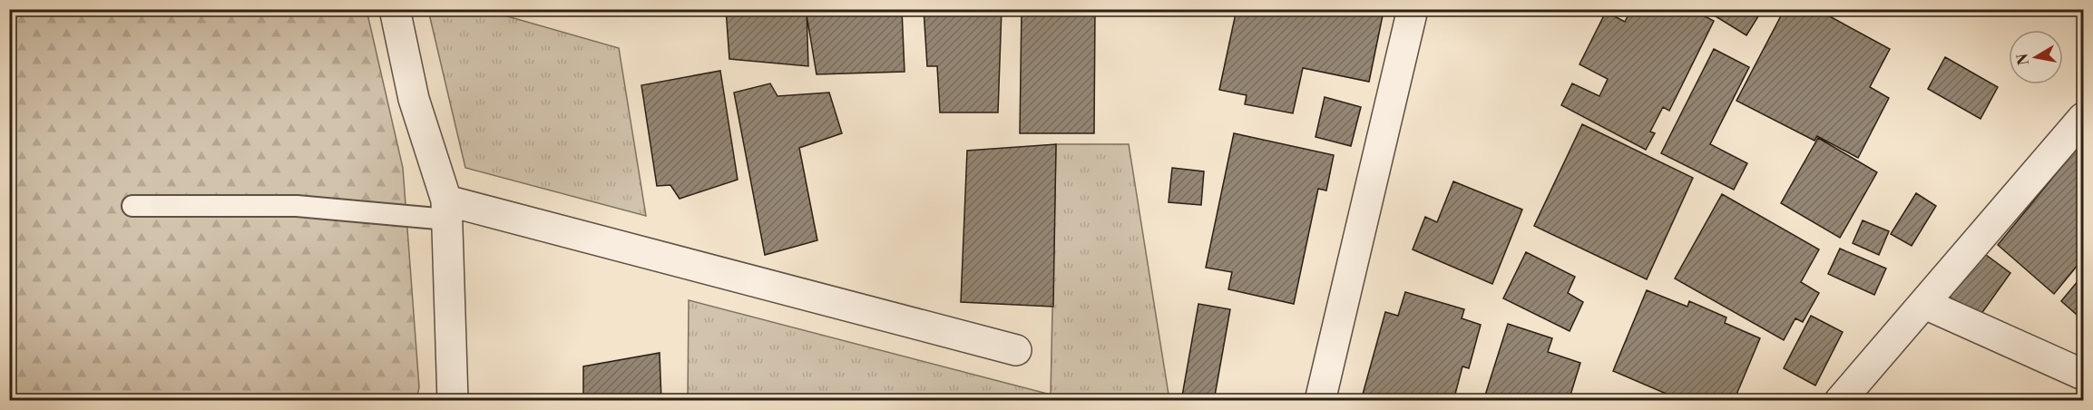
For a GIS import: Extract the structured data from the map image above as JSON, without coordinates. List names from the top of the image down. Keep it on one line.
{"north":"left"}
